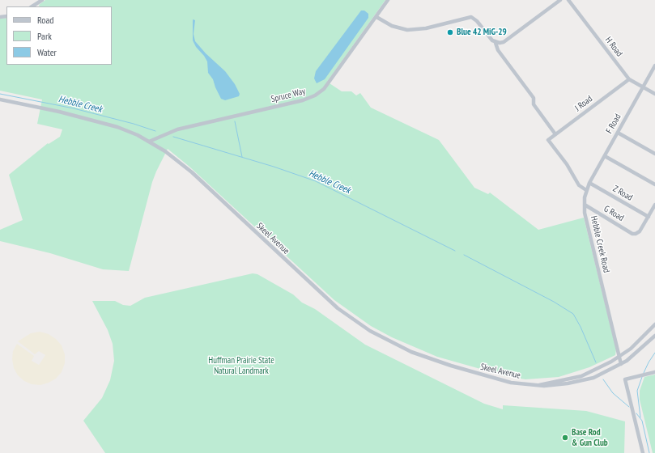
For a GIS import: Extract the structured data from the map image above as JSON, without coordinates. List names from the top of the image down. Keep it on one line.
{"streets":{"street":["H Road","Spruce Way","J Road","F Road","Z Road","G Road","Skeel Avenue","Hebble Creek Road"]},"crossings":[["H Road","J Road"],["H Road","F Road"],["Spruce Way","Skeel Avenue"],["J Road","F Road"],["J Road","Hebble Creek Road"],["F Road","Z Road"],["F Road","Hebble Creek Road"],["Z Road","G Road"],["G Road","Hebble Creek Road"],["Skeel Avenue","Hebble Creek Road"]],"water":["Hebble Creek"],"parks":["Huffman Prairie State Natural Landmark"],"places":["Blue 42 MiG-29","Base Rod & Gun Club"],"legend":["Road","Park","Water"]}
